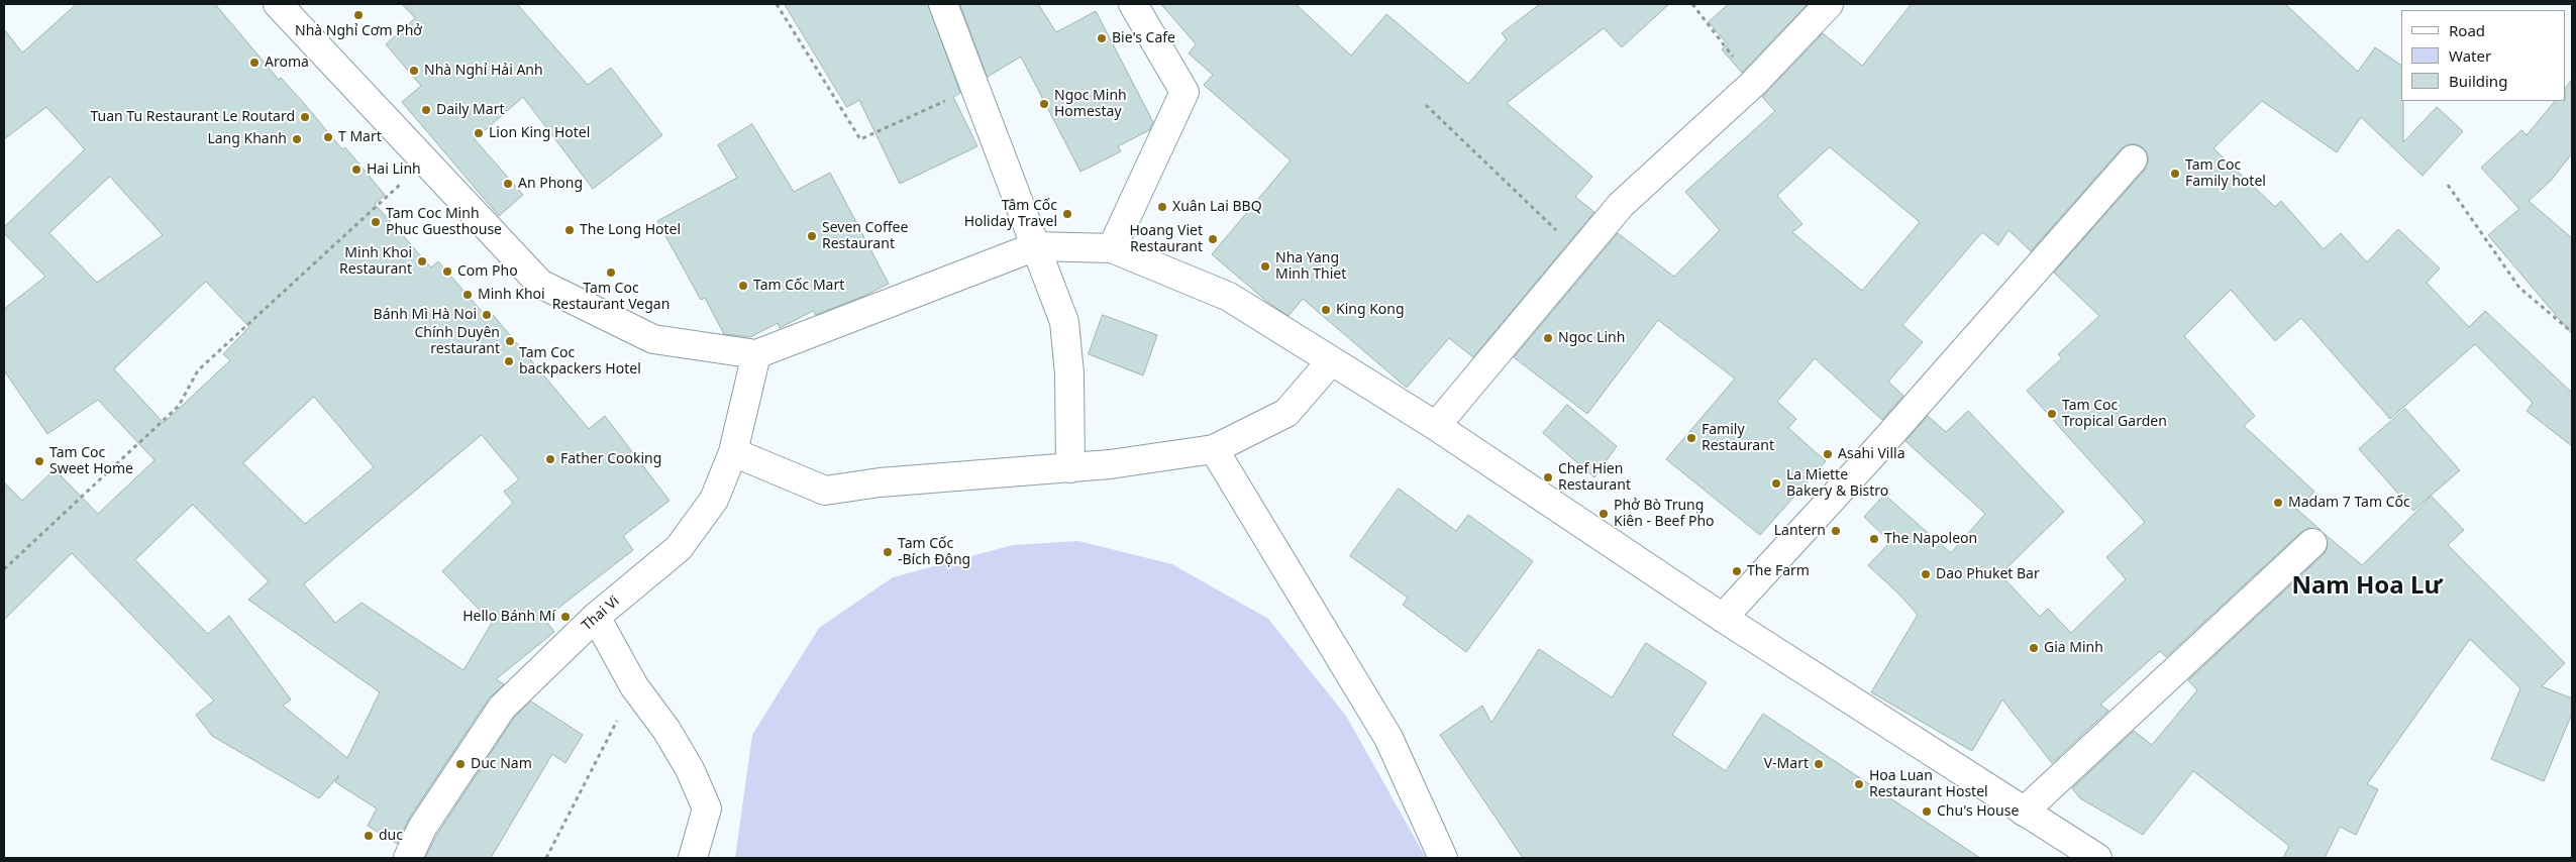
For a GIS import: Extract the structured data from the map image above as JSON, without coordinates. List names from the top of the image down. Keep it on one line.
{"streets":{"street":["Thai Vi"]},"districts":["Nam Hoa Lư"],"places":["Nhà Nghỉ Cơm Phở","Bie's Cafe","Aroma","Nhà Nghỉ Hải Anh","Ngoc Minh Homestay","Daily Mart","Tuan Tu Restaurant Le Routard","Lion King Hotel","T Mart","Lang Khanh","Hai Linh","Tam Coc Family hotel","An Phong","Xuân Lai BBQ","Tâm Cốc Holiday Travel","Tam Coc Minh Phuc Guesthouse","The Long Hotel","Seven Coffee Restaurant","Hoang Viet Restaurant","Minh Khoi Restaurant","Nha Yang Minh Thiet","Com Pho","Tam Coc Restaurant Vegan","Tam Cốc Mart","Minh Khoi","King Kong","Bánh Mì Hà Noi","Ngoc Linh","Chính Duyên restaurant","Tam Coc backpackers Hotel","Tam Coc Tropical Garden","Family Restaurant","Asahi Villa","Father Cooking","Tam Coc Sweet Home","Chef Hien Restaurant","La Miette Bakery & Bistro","Madam 7 Tam Cốc","Phở Bò Trung Kiên - Beef Pho","Lantern","The Napoleon","Tam Cốc -Bích Động","The Farm","Dao Phuket Bar","Hello Bánh Mí","Gia Minh","Duc Nam","V-Mart","Hoa Luan Restaurant Hostel","Chu's House","duc"],"legend":["Road","Water","Building"]}
